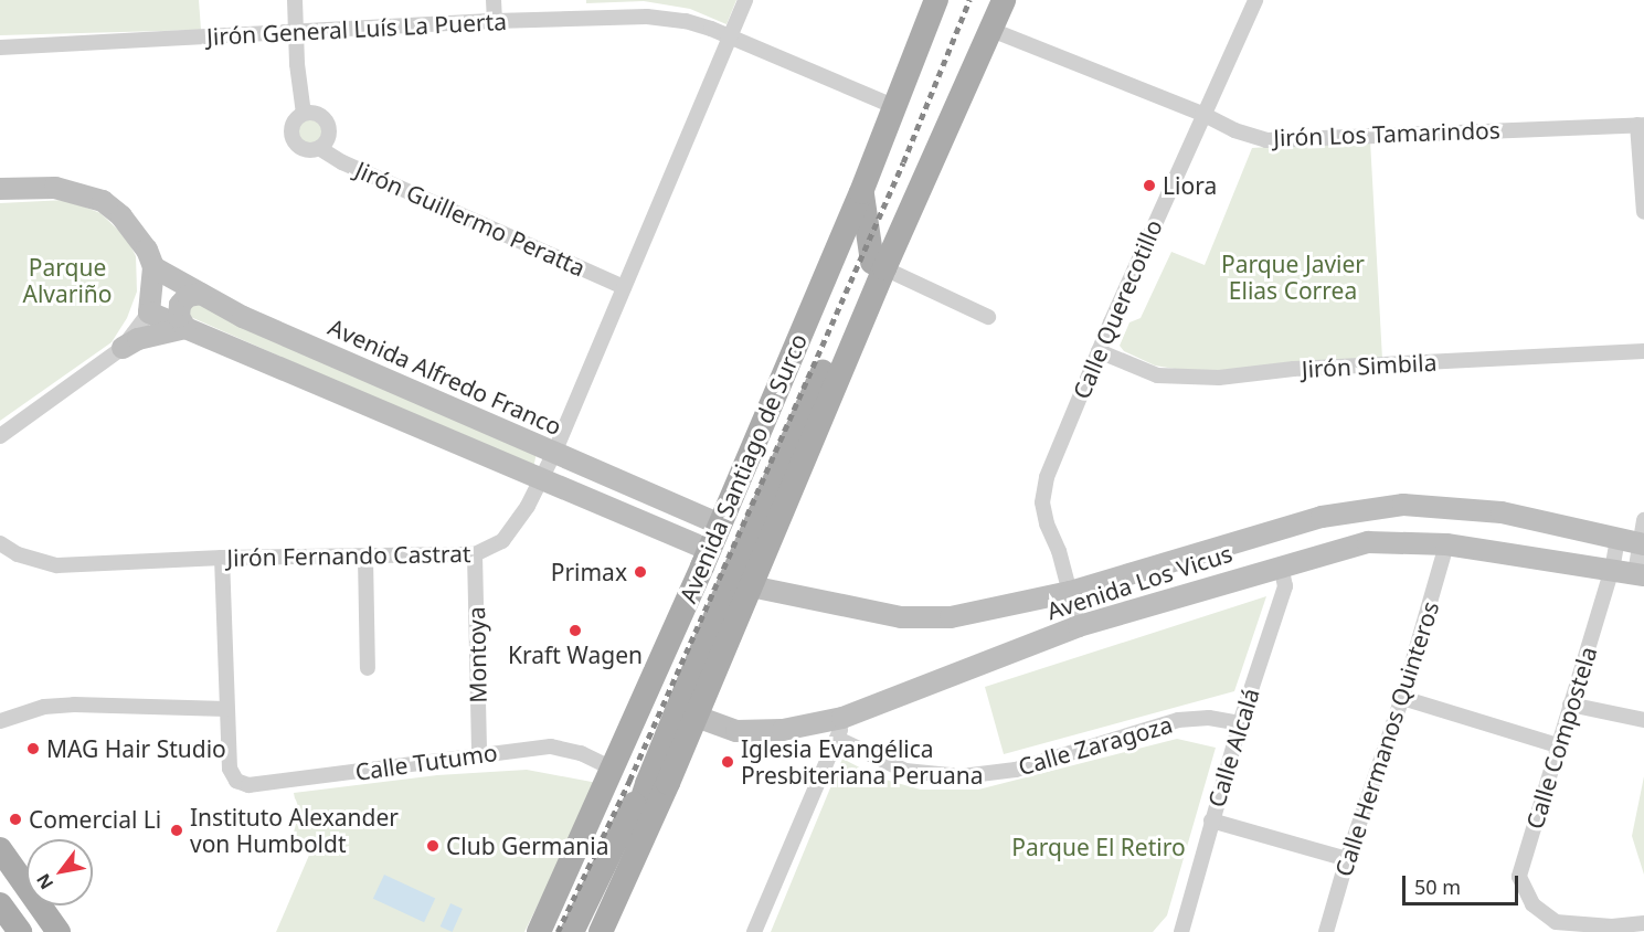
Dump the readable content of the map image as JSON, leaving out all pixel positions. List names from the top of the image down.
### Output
{
  "streets": {
    "main road": ["Avenida Santiago de Surco"],
    "street": [
      "Jirón General Luís La Puerta",
      "Jirón Los Tamarindos",
      "Jirón Guillermo Peratta",
      "Calle Querecotillo",
      "Jirón Simbila",
      "Avenida Alfredo Franco",
      "Jirón Fernando Castrat",
      "Avenida Los Vicus",
      "Montoya",
      "Calle Compostela",
      "Calle Hermanos Quinteros",
      "Calle Zaragoza",
      "Calle Alcalá",
      "Calle Tutumo"
    ]
  },
  "crossings": [
    ["Jirón General Luís La Puerta", "Avenida Santiago de Surco"],
    ["Jirón General Luís La Puerta", "Jirón Fernando Castrat"],
    ["Jirón Los Tamarindos", "Calle Querecotillo"],
    ["Jirón Los Tamarindos", "Avenida Santiago de Surco"],
    ["Jirón Guillermo Peratta", "Jirón Fernando Castrat"],
    ["Calle Querecotillo", "Jirón Simbila"],
    ["Calle Querecotillo", "Avenida Los Vicus"],
    ["Avenida Alfredo Franco", "Avenida Santiago de Surco"],
    ["Avenida Alfredo Franco", "Jirón Fernando Castrat"],
    ["Avenida Santiago de Surco", "Avenida Los Vicus"],
    ["Avenida Santiago de Surco", "Calle Tutumo"],
    ["Jirón Fernando Castrat", "Montoya"],
    ["Avenida Los Vicus", "Calle Compostela"],
    ["Avenida Los Vicus", "Calle Hermanos Quinteros"],
    ["Avenida Los Vicus", "Calle Zaragoza"],
    ["Avenida Los Vicus", "Calle Alcalá"],
    ["Montoya", "Calle Tutumo"],
    ["Calle Zaragoza", "Calle Alcalá"]
  ],
  "parks": ["Parque Javier Elias Correa", "Parque Alvariño", "Parque El Retiro"],
  "places": [
    "Liora",
    "Primax",
    "Kraft Wagen",
    "MAG Hair Studio",
    "Iglesia Evangélica Presbiteriana Peruana",
    "Comercial Li",
    "Instituto Alexander von Humboldt",
    "Club Germania"
  ],
  "scale_bar": "50 m",
  "north": "bottom left"
}
